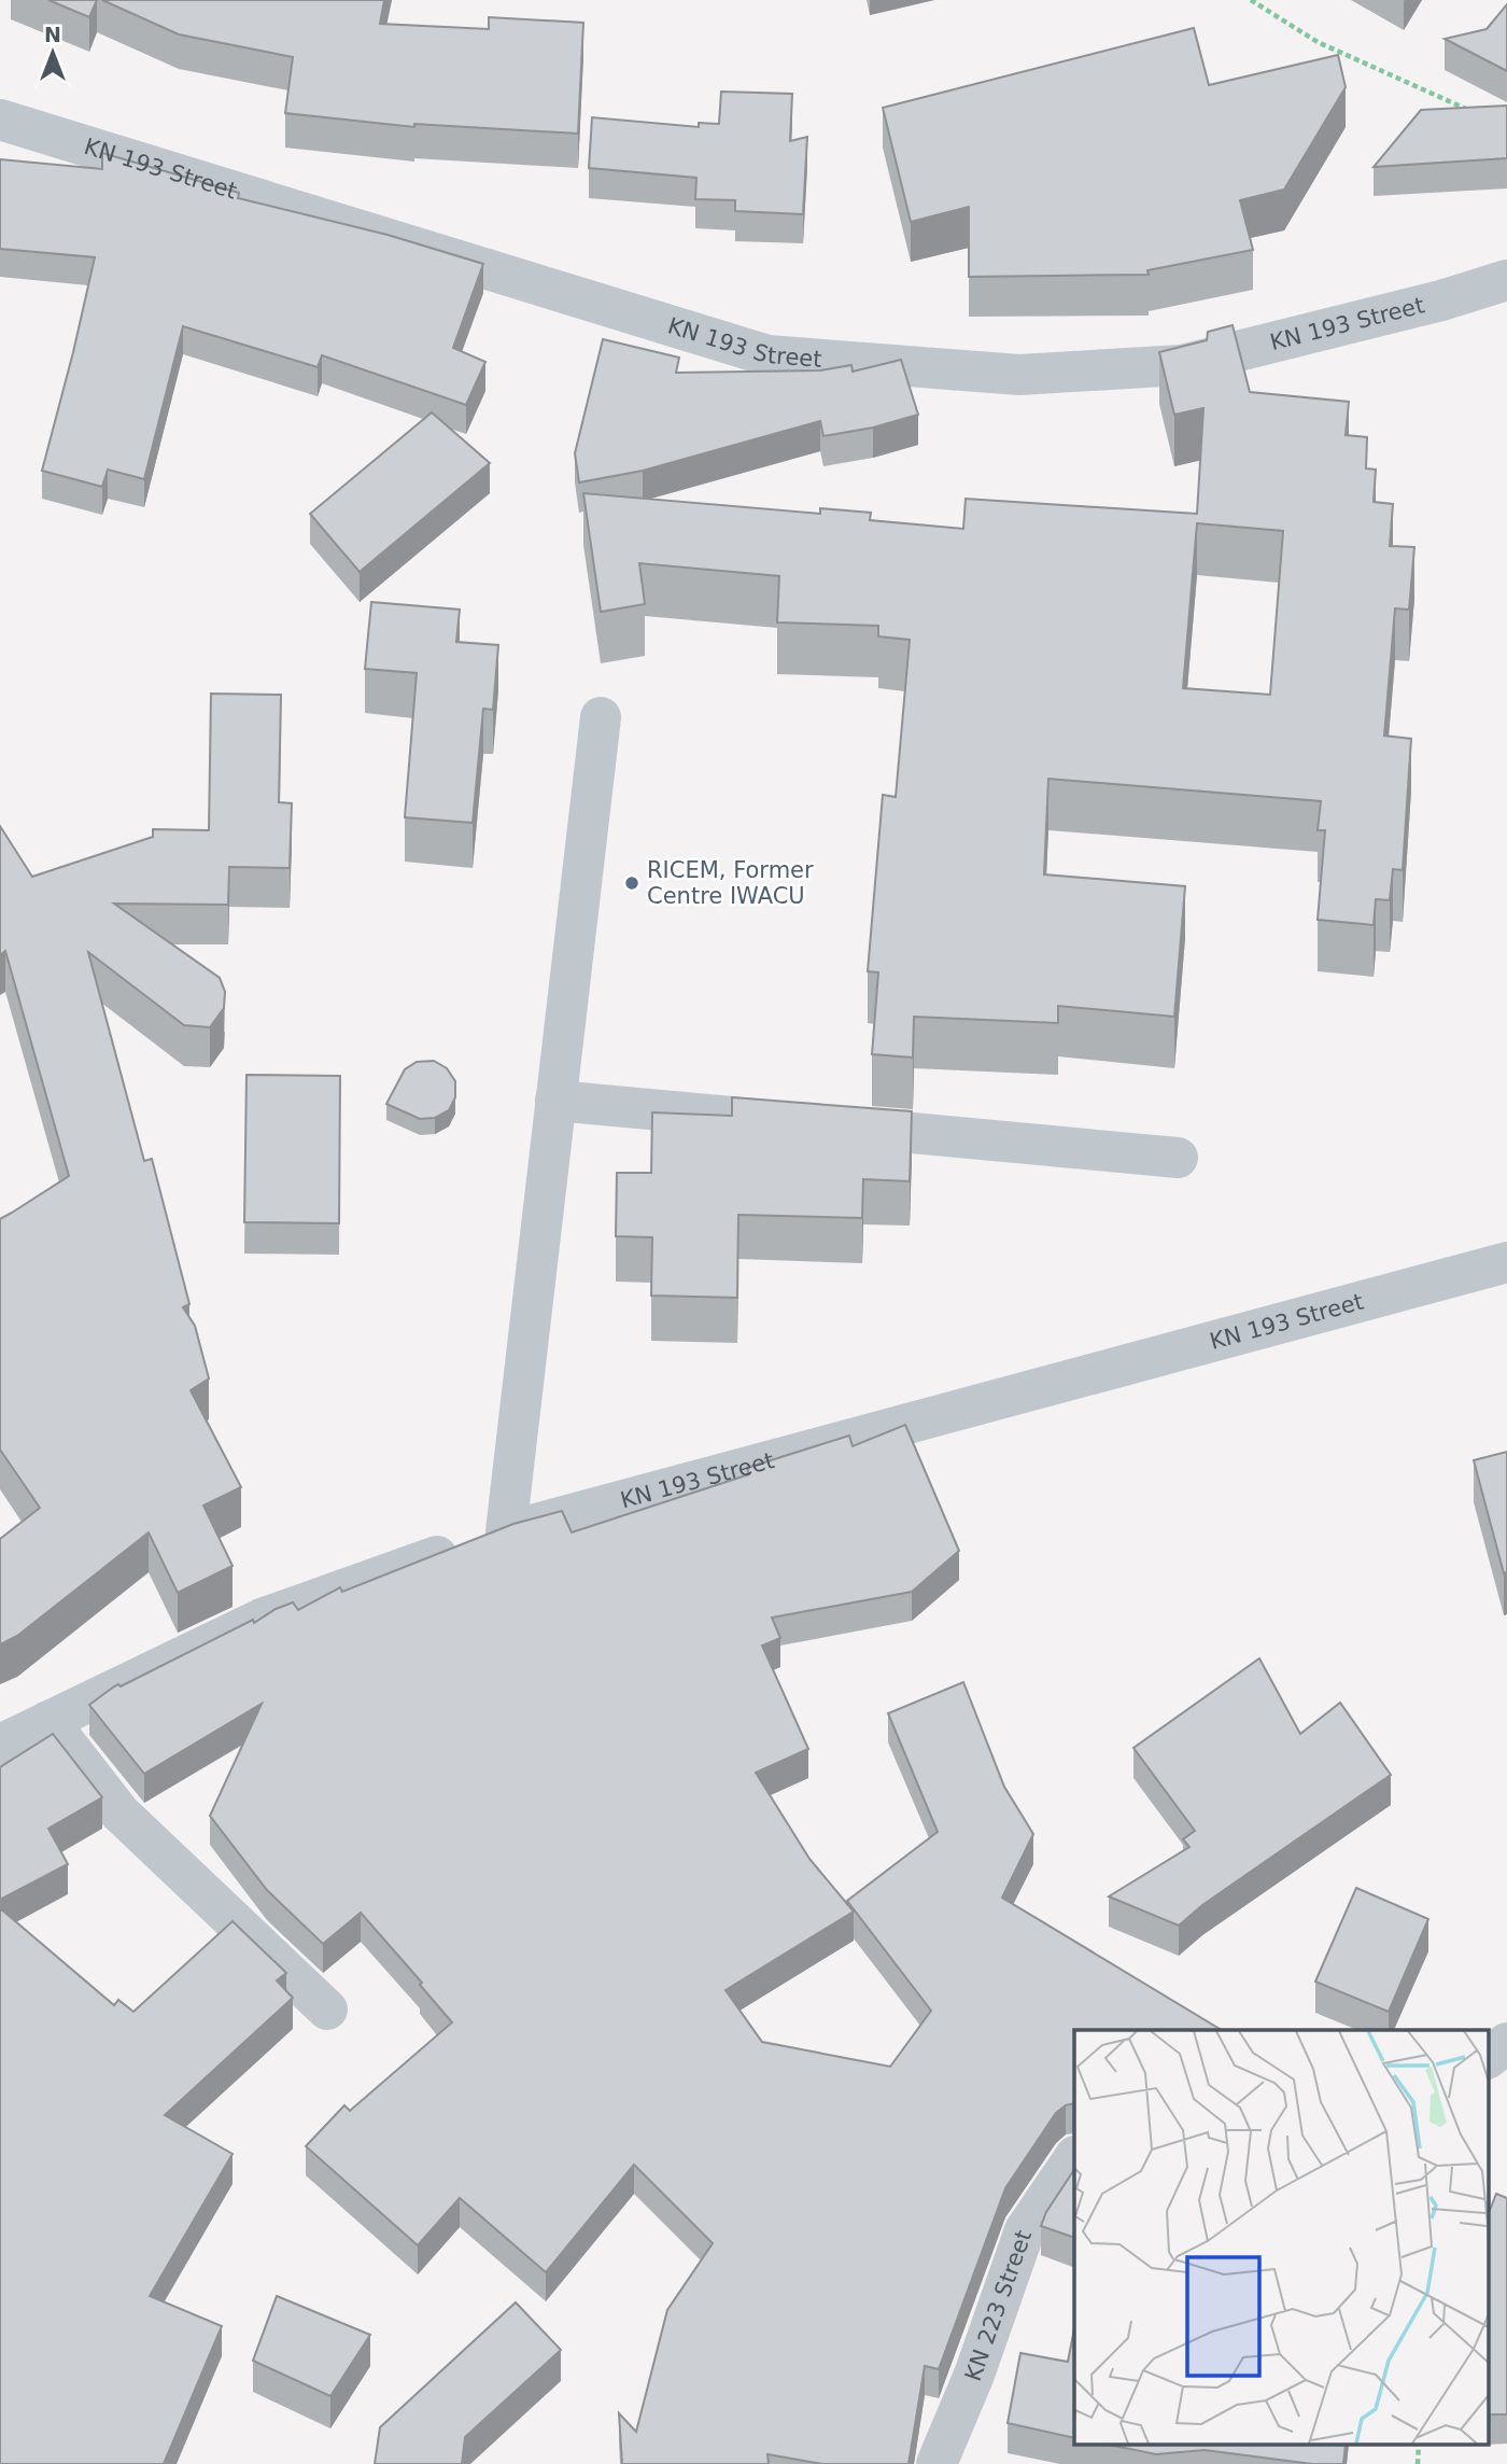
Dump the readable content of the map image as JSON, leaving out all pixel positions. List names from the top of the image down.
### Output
{
  "streets": {
    "street": ["KN 193 Street", "KN 223 Street"]
  },
  "places": ["RICEM, Former Centre IWACU"],
  "north": "top"
}
